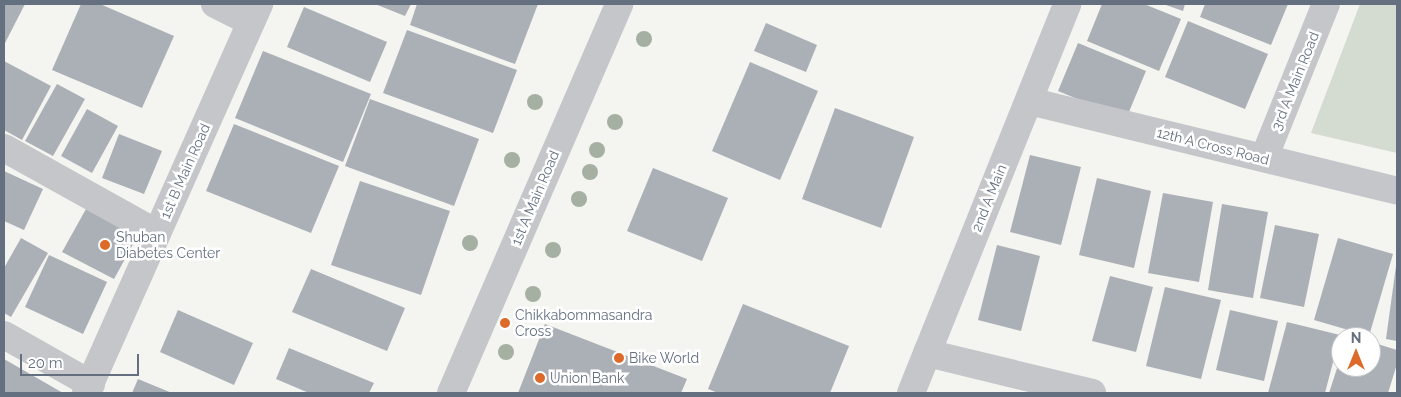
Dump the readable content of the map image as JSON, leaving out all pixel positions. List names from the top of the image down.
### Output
{
  "streets": {
    "street": [
      "3rd A Main Road",
      "12th A Cross Road",
      "1st B Main Road",
      "1st A Main Road",
      "2nd A Main"
    ]
  },
  "crossings": [
    ["3rd A Main Road", "12th A Cross Road"],
    ["12th A Cross Road", "2nd A Main"]
  ],
  "places": [
    "Shuban Diabetes Center",
    "Chikkabommasandra Cross",
    "Bike World",
    "Union Bank"
  ],
  "scale_bar": "20 m",
  "north": "top"
}
